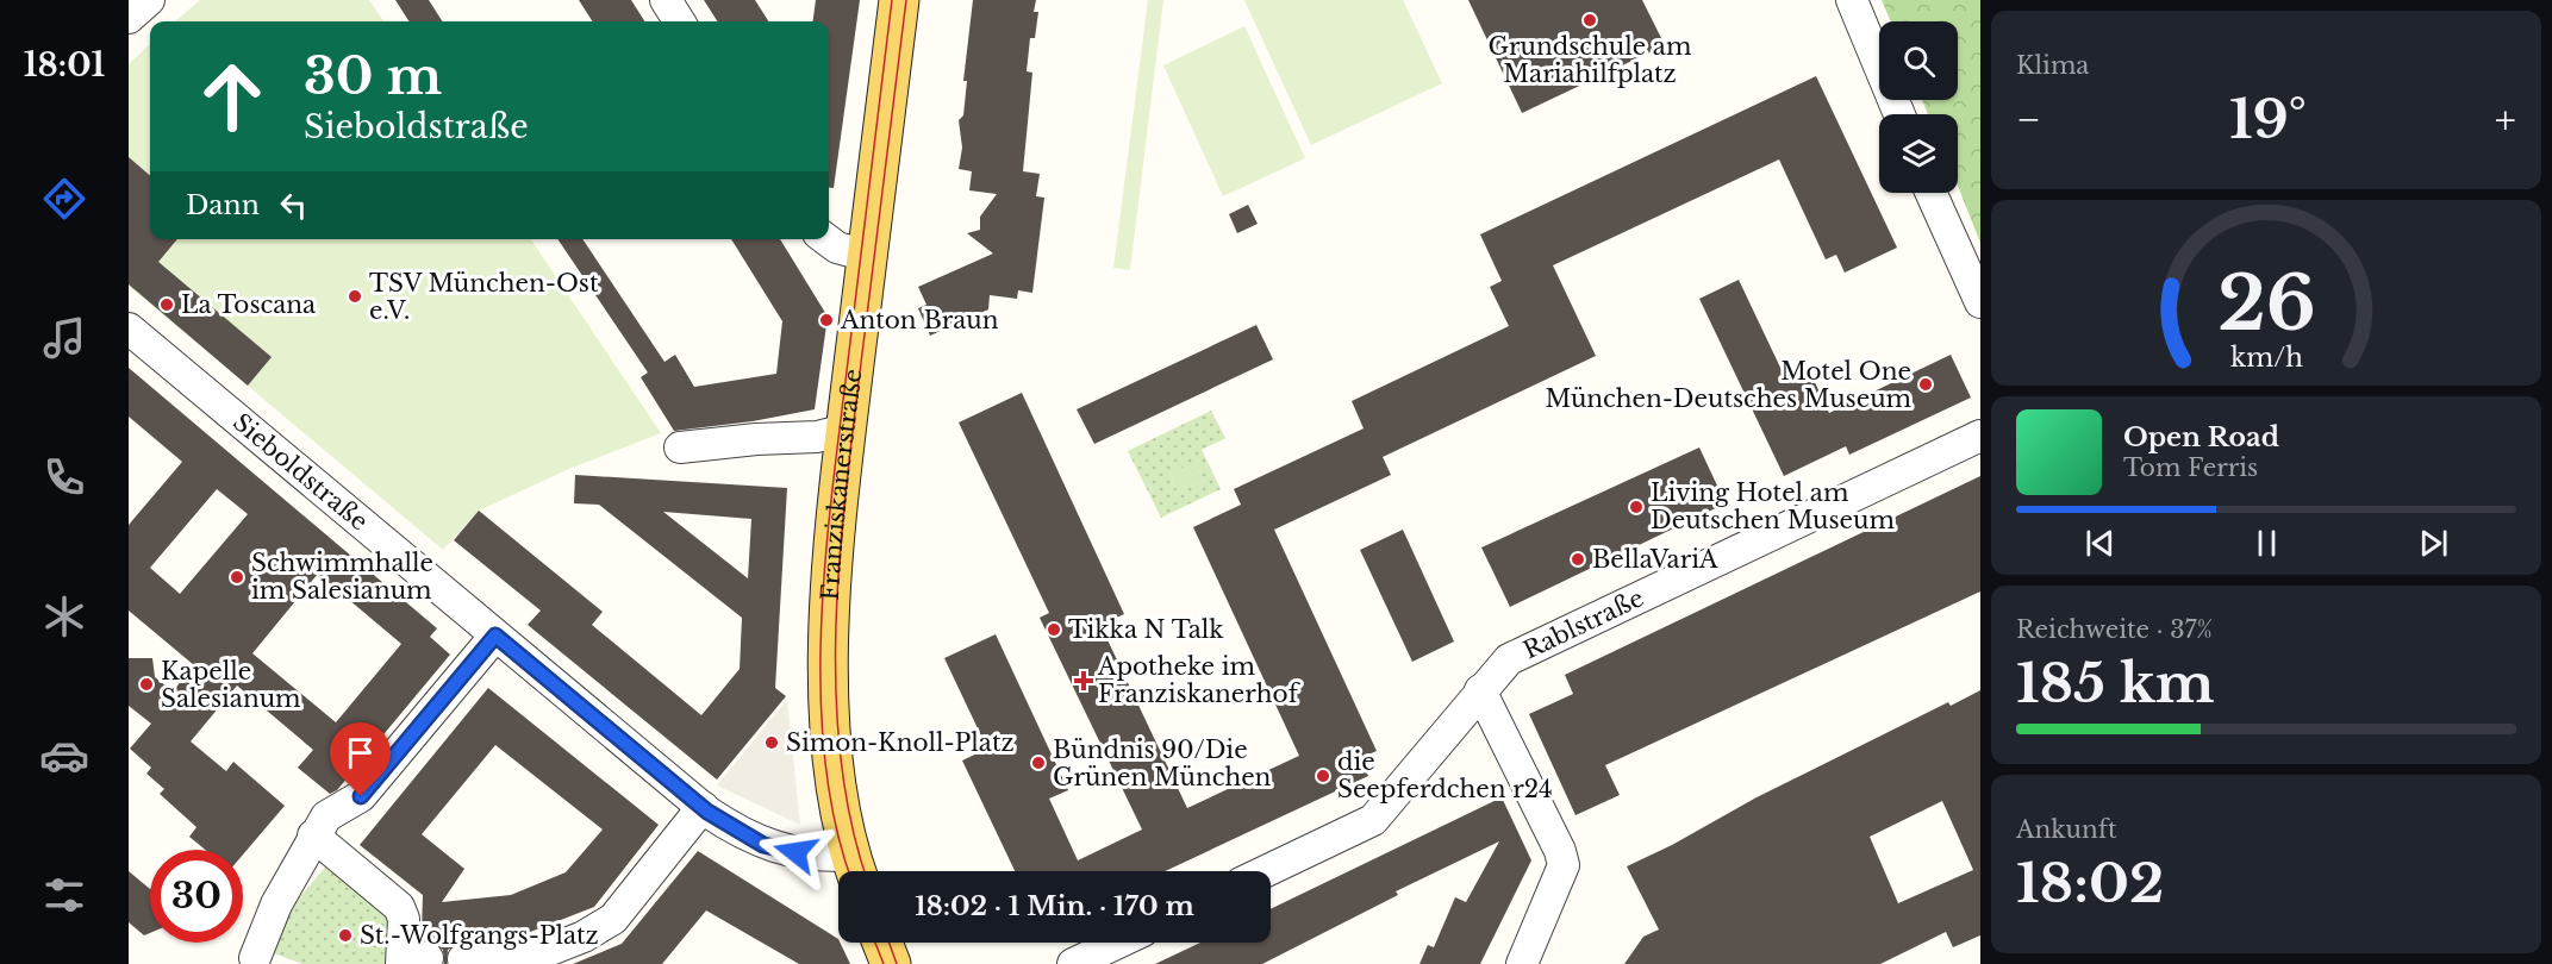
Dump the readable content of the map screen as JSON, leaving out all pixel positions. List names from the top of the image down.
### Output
{
  "streets": {
    "main road": ["Franziskanerstraße"],
    "street": ["Sieboldstraße", "Rablstraße"]
  },
  "places": {
    "other": [
      "Grundschule am Mariahilfplatz",
      "TSV München-Ost e.V.",
      "La Toscana",
      "Anton Braun",
      "Motel One München-Deutsches Museum",
      "Living Hotel am Deutschen Museum",
      "BellaVariA",
      "Schwimmhalle im Salesianum",
      "Tikka N Talk",
      "Kapelle Salesianum",
      "Simon-Knoll-Platz",
      "Bündnis 90/Die Grünen München",
      "die Seepferdchen r24",
      "St.-Wolfgangs-Platz"
    ],
    "health": ["Apotheke im Franziskanerhof"]
  },
  "page": {
    "tabs": "18:01",
    "tile": [
      "Klima",
      ["Reichweite · 37%", "185 km"],
      ["Ankunft", "18:02"]
    ],
    "turn": ["30 m", "Sieboldstraße"],
    "heat": ["−", "19°", "+"],
    "then": "Dann",
    "song": ["Open Road", "Tom Ferris"],
    "limit": "30",
    "trip": "18:02 · 1 Min. · 170 m",
    "gauge": ["26", "km/h"]
  }
}
